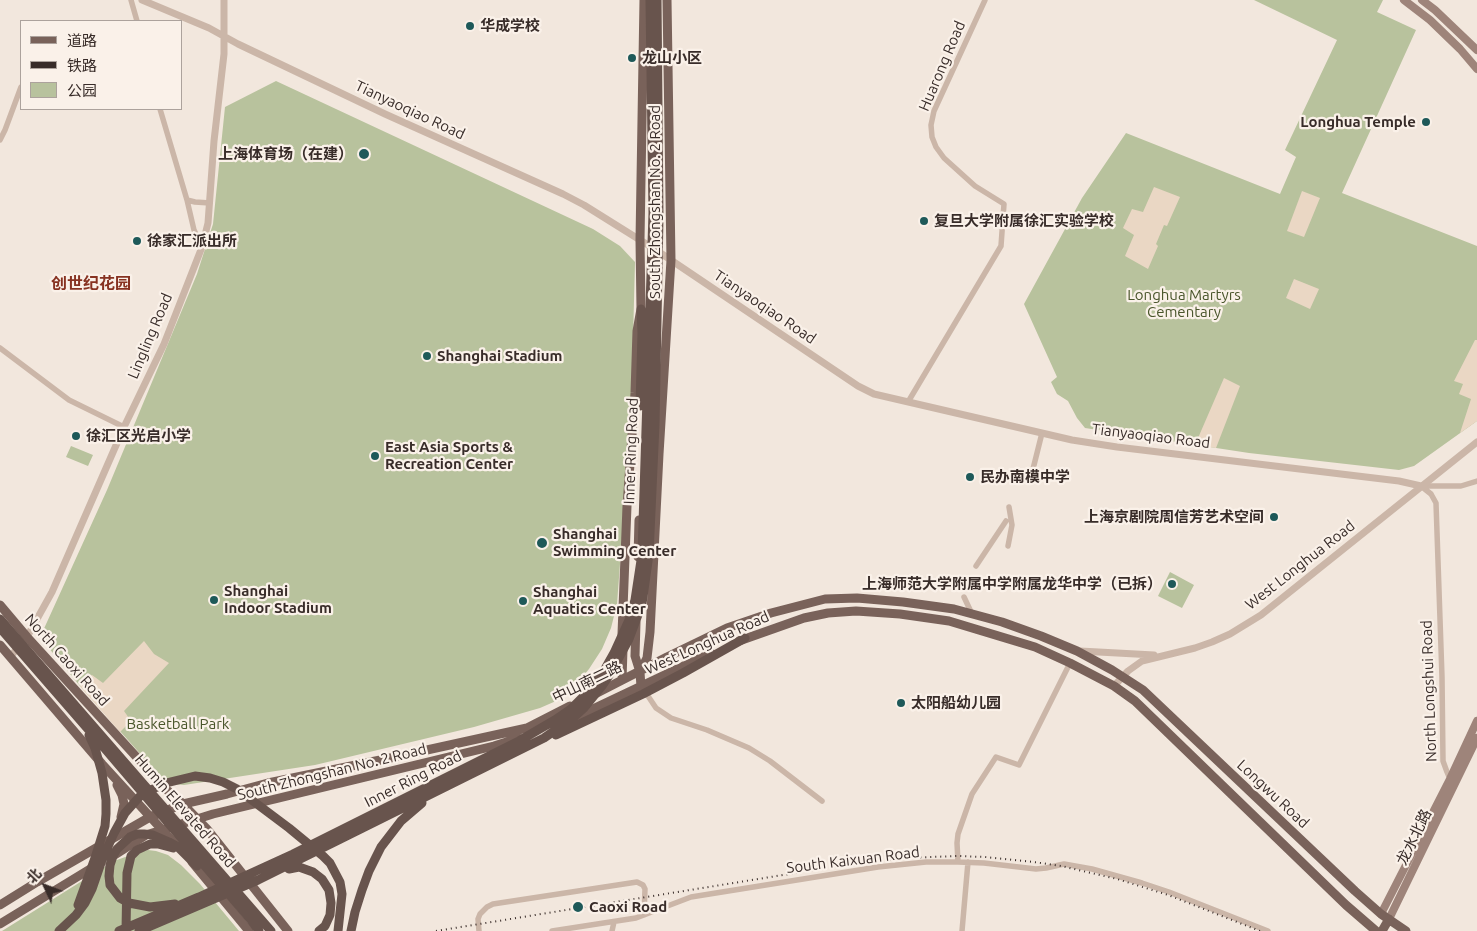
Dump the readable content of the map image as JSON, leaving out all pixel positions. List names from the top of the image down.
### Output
{
  "streets": {
    "highway": ["Inner Ring Road", "Humin Elevated Road"],
    "main road": [
      "South Zhongshan No. 2 Road",
      "West Longhua Road",
      "North Caoxi Road",
      "中山南二路",
      "North Longshui Road",
      "Longwu Road"
    ],
    "street": [
      "Huarong Road",
      "Tianyaoqiao Road",
      "Lingling Road",
      "South Kaixuan Road"
    ]
  },
  "crossings": [
    ["Huarong Road", "Tianyaoqiao Road"],
    ["Tianyaoqiao Road", "South Zhongshan No. 2 Road"],
    ["Tianyaoqiao Road", "Lingling Road"],
    ["Tianyaoqiao Road", "West Longhua Road"],
    ["Tianyaoqiao Road", "North Longshui Road"],
    ["South Zhongshan No. 2 Road", "West Longhua Road"],
    ["South Zhongshan No. 2 Road", "North Caoxi Road"],
    ["South Zhongshan No. 2 Road", "中山南二路"],
    ["Lingling Road", "North Caoxi Road"],
    ["West Longhua Road", "中山南二路"],
    ["West Longhua Road", "North Longshui Road"],
    ["West Longhua Road", "Longwu Road"],
    ["North Longshui Road", "Longwu Road"]
  ],
  "districts": ["创世纪花园"],
  "parks": ["Longhua Martyrs Cementary", "Basketball Park"],
  "places": [
    "华成学校",
    "龙山小区",
    "Longhua Temple",
    "上海体育场（在建）",
    "复旦大学附属徐汇实验学校",
    "徐家汇派出所",
    "Shanghai Stadium",
    "徐汇区光启小学",
    "East Asia Sports & Recreation Center",
    "民办南模中学",
    "上海京剧院周信芳艺术空间",
    "Shanghai Swimming Center",
    "上海师范大学附属中学附属龙华中学（已拆）",
    "Shanghai Indoor Stadium",
    "Shanghai Aquatics Center",
    "太阳船幼儿园",
    "Caoxi Road"
  ],
  "legend": ["道路", "铁路", "公园"],
  "north": "top left"
}
